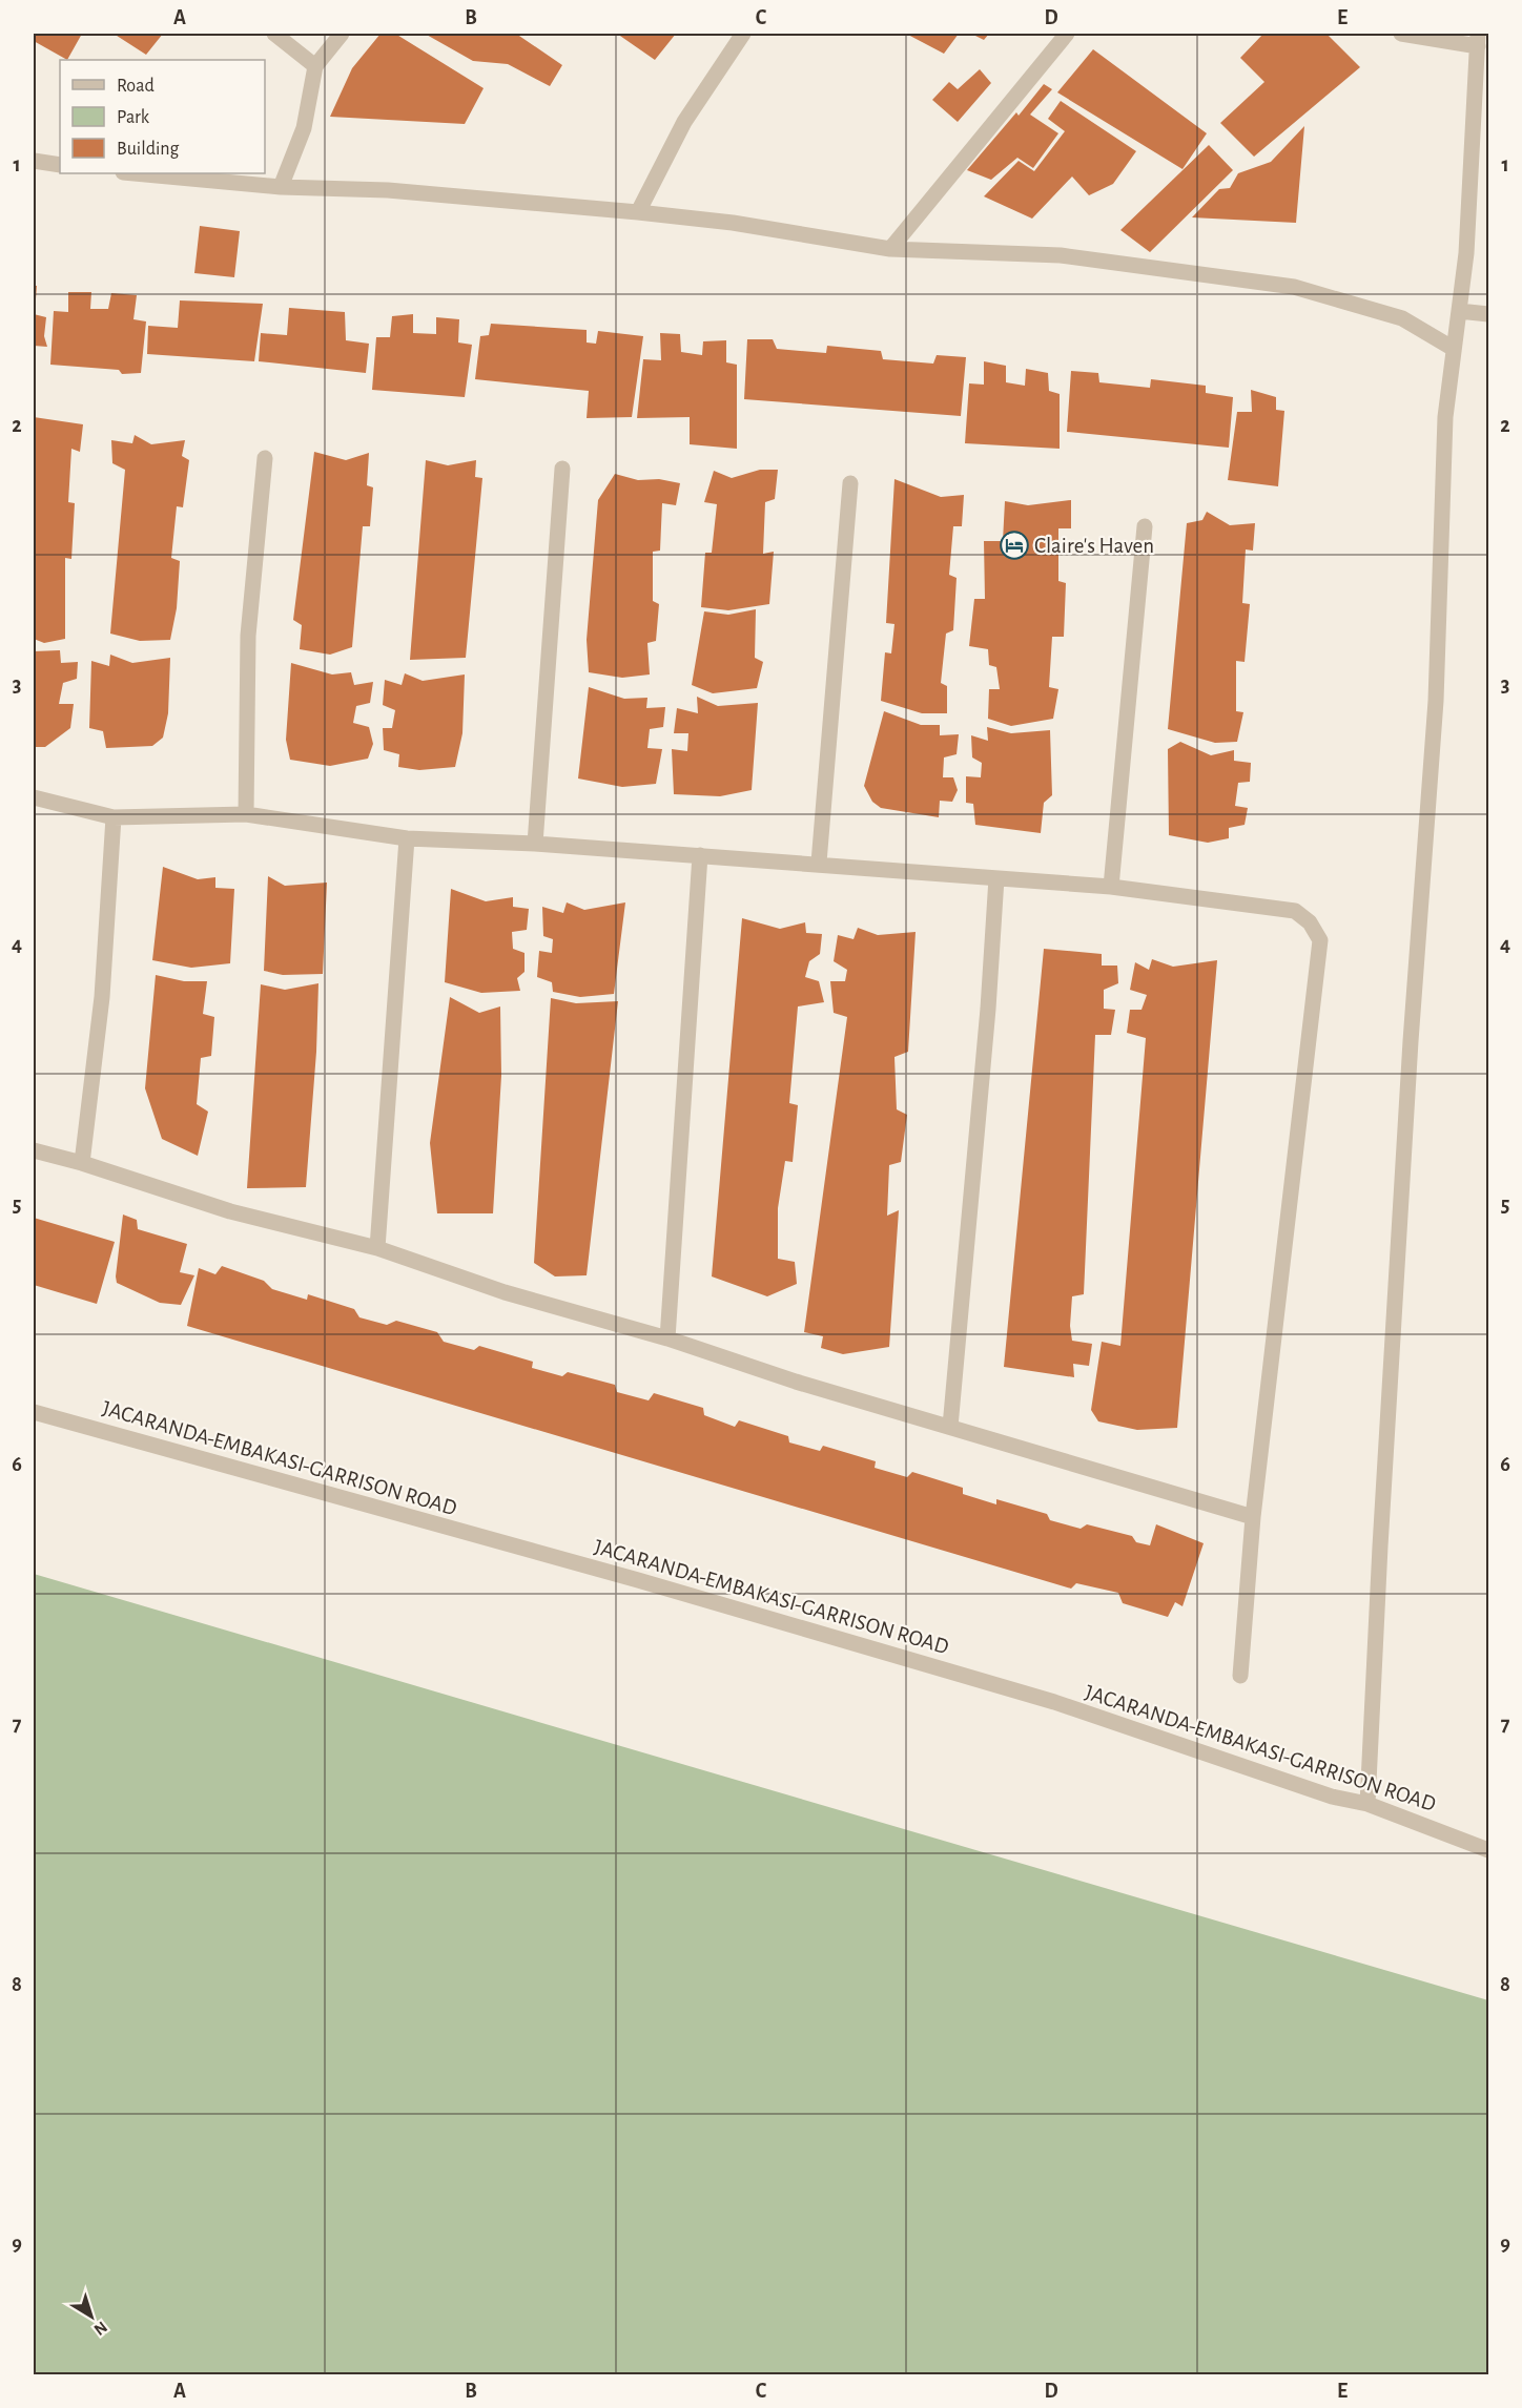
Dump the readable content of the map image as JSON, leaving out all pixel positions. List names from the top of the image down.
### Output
{
  "streets": {
    "street": ["JACARANDA-EMBAKASI-GARRISON ROAD"]
  },
  "places": {
    "hotel": ["Claire's Haven"]
  },
  "legend": ["Road", "Park", "Building"],
  "north": "bottom right",
  "grid": {
    "columns": [
      "A",
      "B",
      "C",
      "D",
      "E"
    ],
    "rows": [
      "1",
      "2",
      "3",
      "4",
      "5",
      "6",
      "7",
      "8",
      "9"
    ]
  }
}
